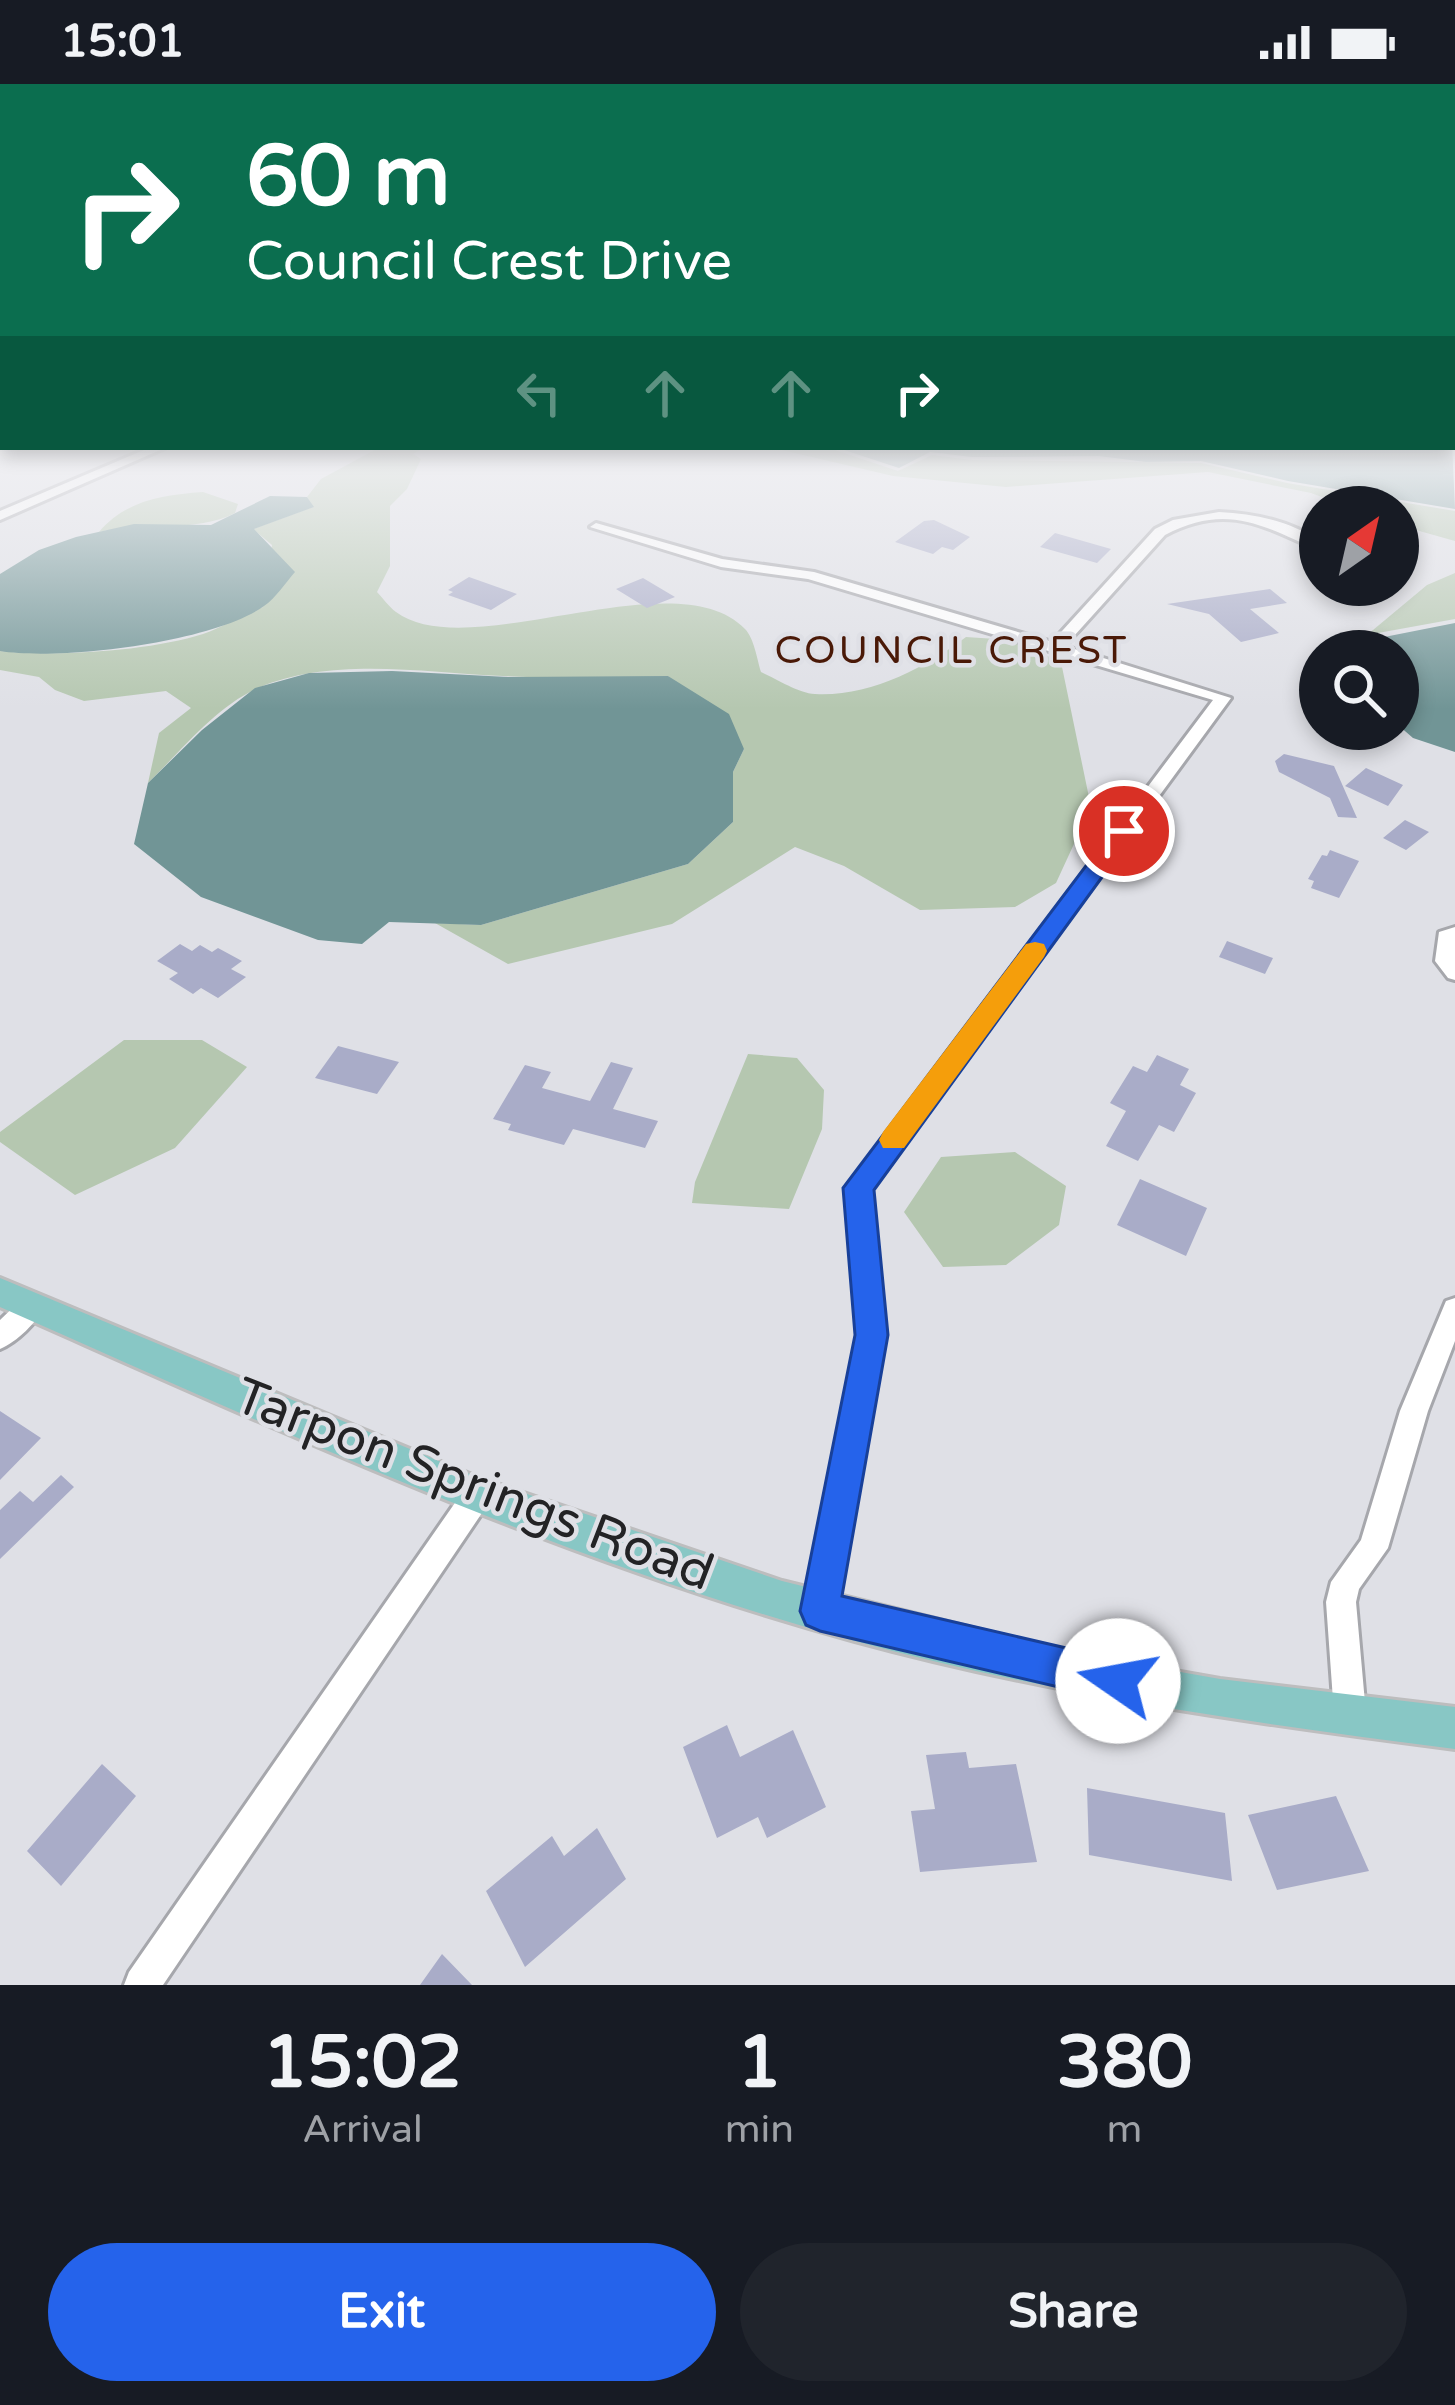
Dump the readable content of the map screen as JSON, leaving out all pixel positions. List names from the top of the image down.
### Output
{
  "streets": {
    "main road": ["Tarpon Springs Road"]
  },
  "districts": ["COUNCIL CREST"],
  "north": "top right",
  "page": {
    "status": "15:01",
    "turn": ["60 m", "Council Crest Drive"],
    "eta": [
      "15:02",
      "Arrival",
      "1",
      "min",
      "380",
      "m"
    ],
    "buttons": ["Exit", "Share"]
  }
}
